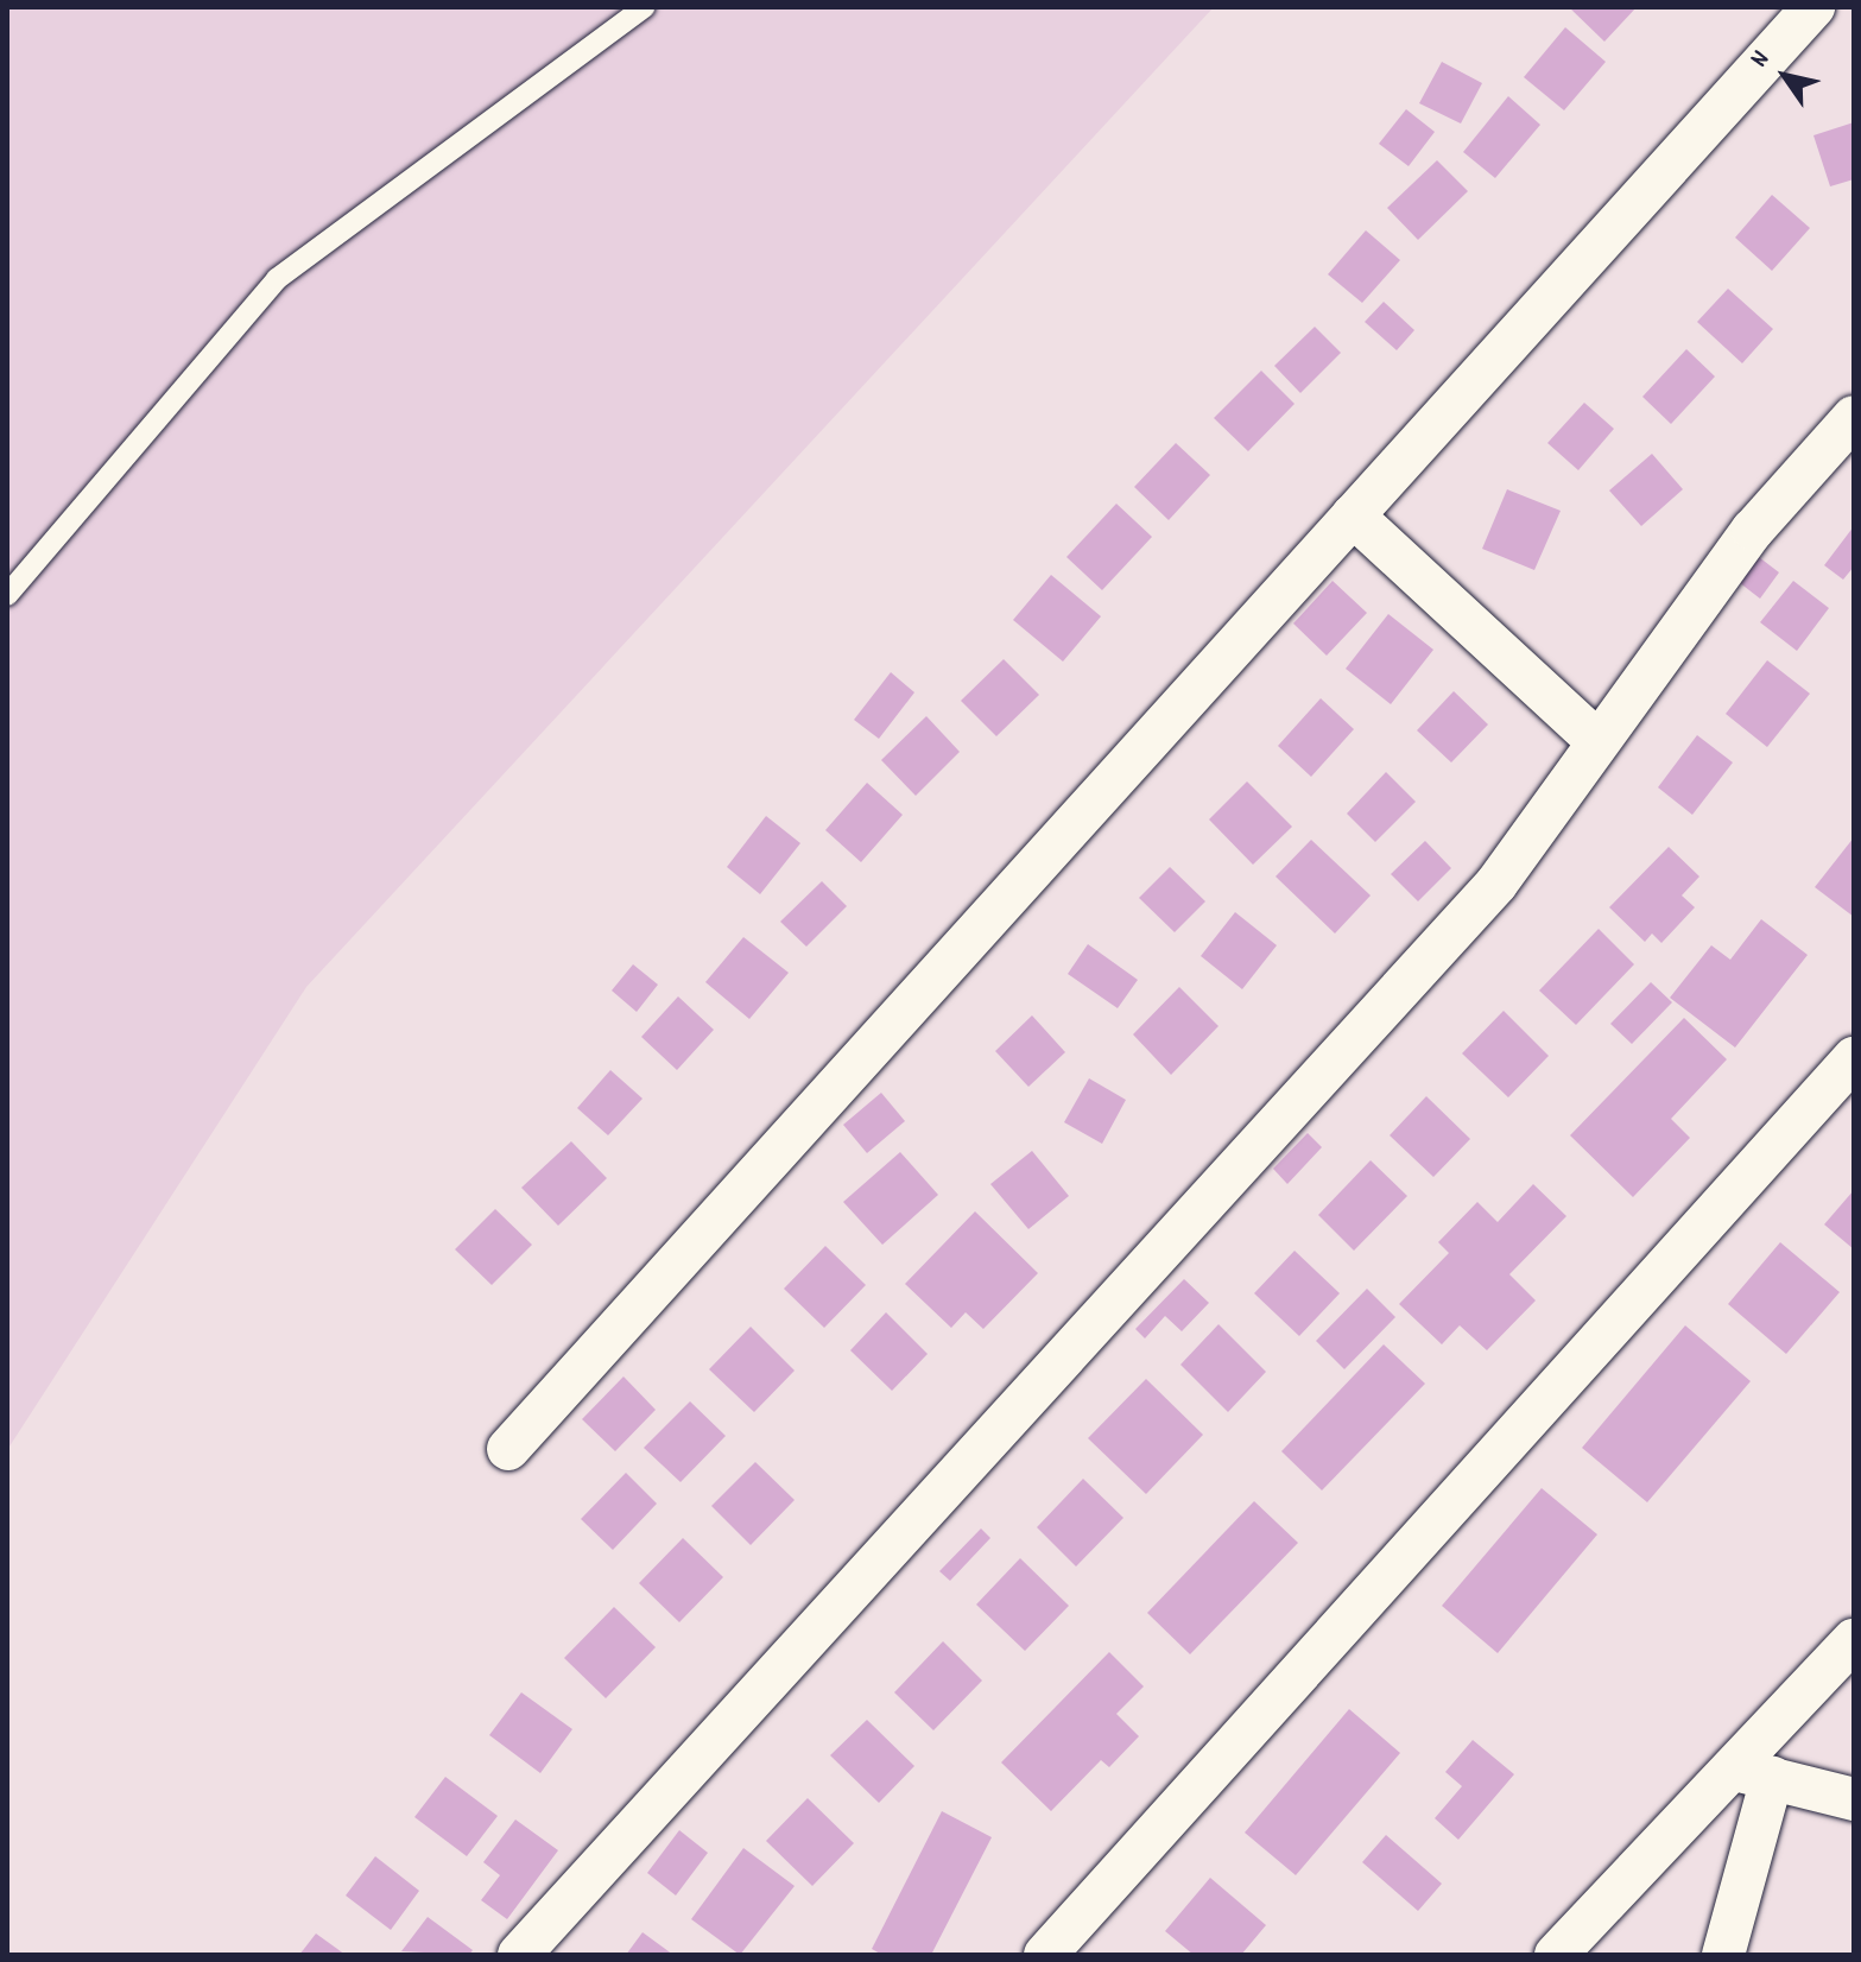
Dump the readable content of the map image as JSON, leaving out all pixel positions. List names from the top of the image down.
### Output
{
  "north": "top left"
}
